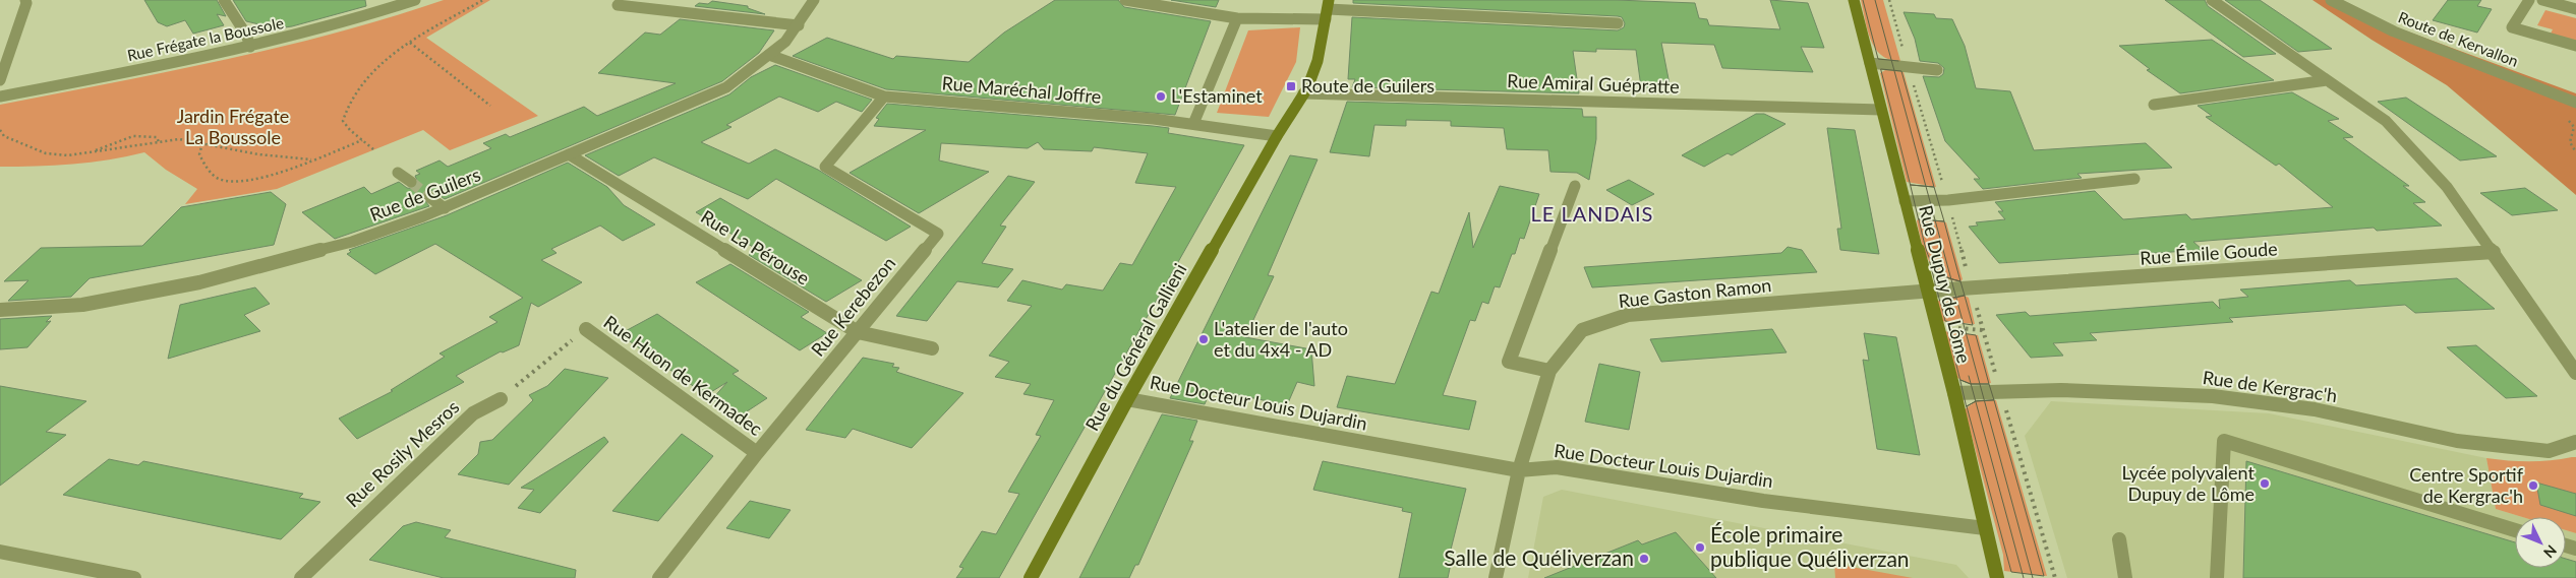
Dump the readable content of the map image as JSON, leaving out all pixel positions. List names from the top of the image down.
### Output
{
  "streets": {
    "main road": ["Rue Dupuy de Lôme", "Rue du Général Gallieni"],
    "street": [
      "Rue Frégate la Boussole",
      "Route de Kervallon",
      "Rue Amiral Guépratte",
      "Rue Maréchal Joffre",
      "Rue de Guilers",
      "Rue La Pérouse",
      "Rue Émile Goude",
      "Rue Gaston Ramon",
      "Rue Kerebezon",
      "Rue Huon de Kermadec",
      "Rue de Kergrac'h",
      "Rue Docteur Louis Dujardin",
      "Rue Rosily Mesros"
    ]
  },
  "crossings": [
    ["Rue Amiral Guépratte", "Rue Dupuy de Lôme"],
    ["Rue Amiral Guépratte", "Rue du Général Gallieni"],
    ["Rue Maréchal Joffre", "Rue de Guilers"],
    ["Rue Maréchal Joffre", "Rue Kerebezon"],
    ["Rue Maréchal Joffre", "Rue du Général Gallieni"],
    ["Rue de Guilers", "Rue La Pérouse"],
    ["Rue La Pérouse", "Rue Kerebezon"],
    ["Rue Émile Goude", "Rue Dupuy de Lôme"],
    ["Rue Émile Goude", "Rue Gaston Ramon"],
    ["Rue Dupuy de Lôme", "Rue Gaston Ramon"],
    ["Rue Dupuy de Lôme", "Rue de Kergrac'h"],
    ["Rue Dupuy de Lôme", "Rue Docteur Louis Dujardin"],
    ["Rue Gaston Ramon", "Rue Docteur Louis Dujardin"],
    ["Rue Kerebezon", "Rue Huon de Kermadec"],
    ["Rue du Général Gallieni", "Rue Docteur Louis Dujardin"]
  ],
  "districts": ["LE LANDAIS"],
  "parks": ["Jardin Frégate La Boussole"],
  "places": {
    "transit": ["Route de Guilers"],
    "other": [
      "L'Estaminet",
      "L'atelier de l'auto et du 4x4 - AD",
      "Lycée polyvalent Dupuy de Lôme",
      "Centre Sportif de Kergrac'h",
      "École primaire publique Quéliverzan",
      "Salle de Quéliverzan"
    ]
  },
  "north": "bottom right"
}
